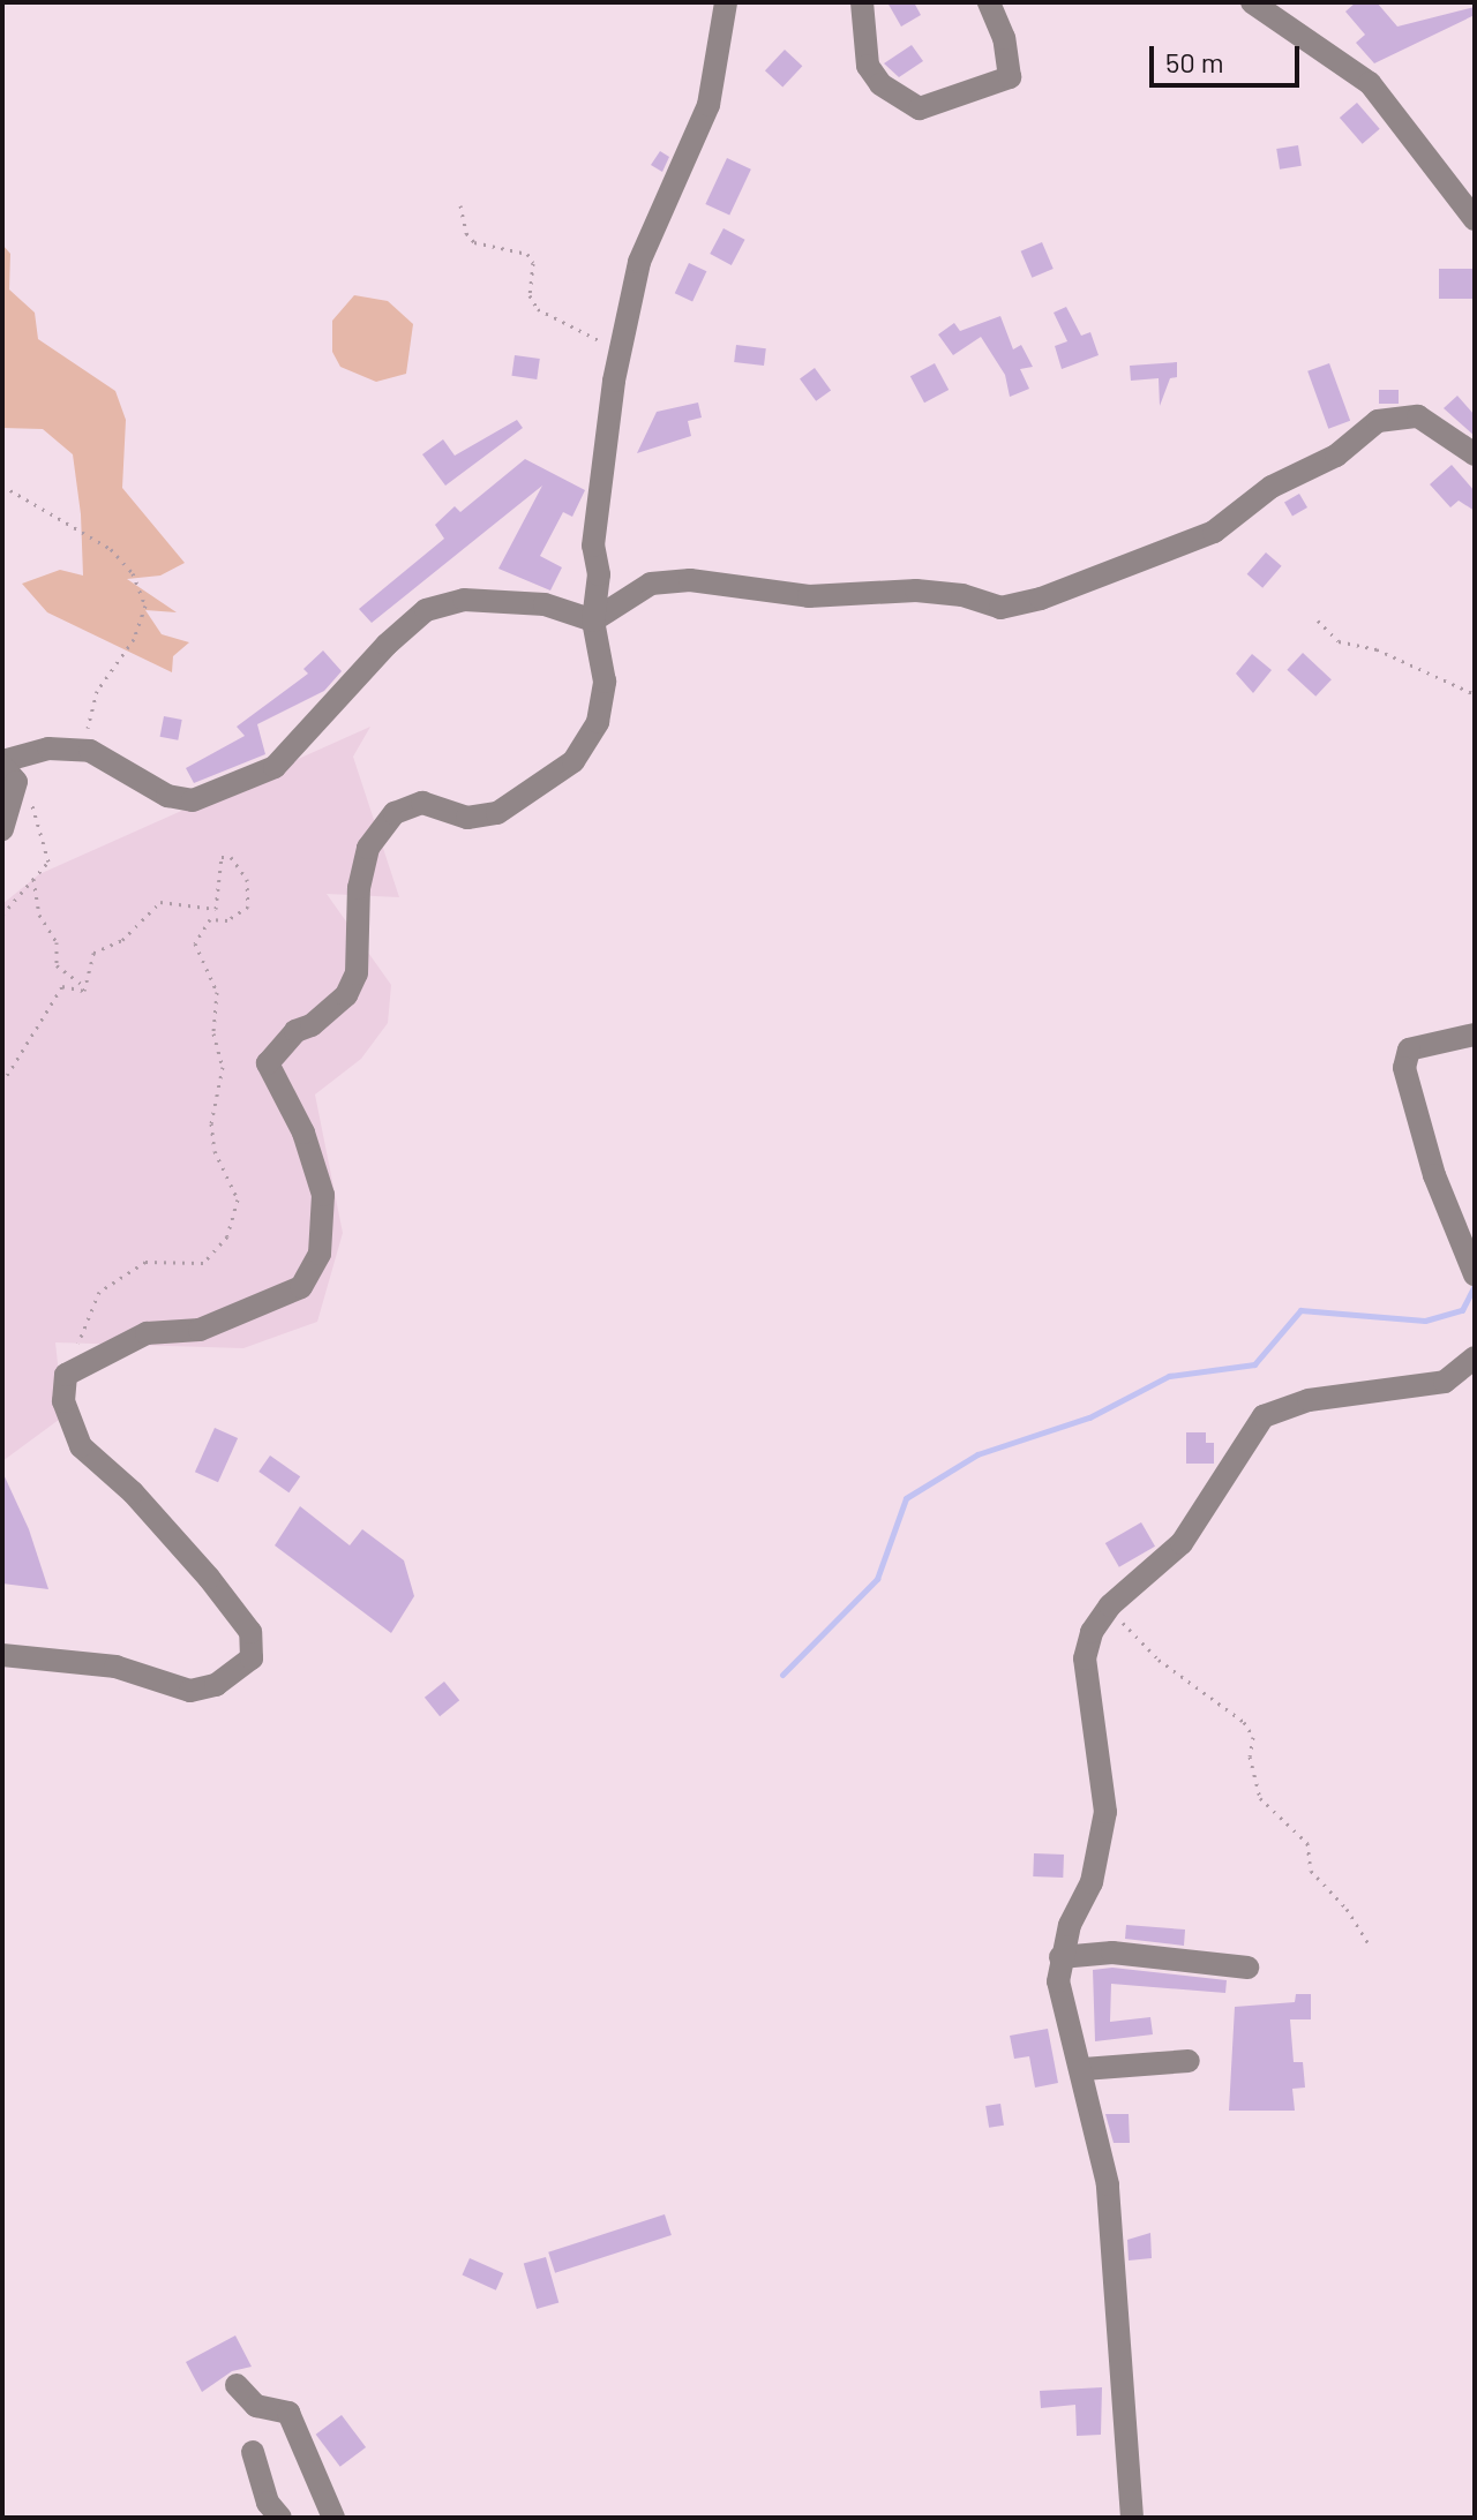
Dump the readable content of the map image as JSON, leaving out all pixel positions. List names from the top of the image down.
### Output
{
  "scale_bar": "50 m"
}
